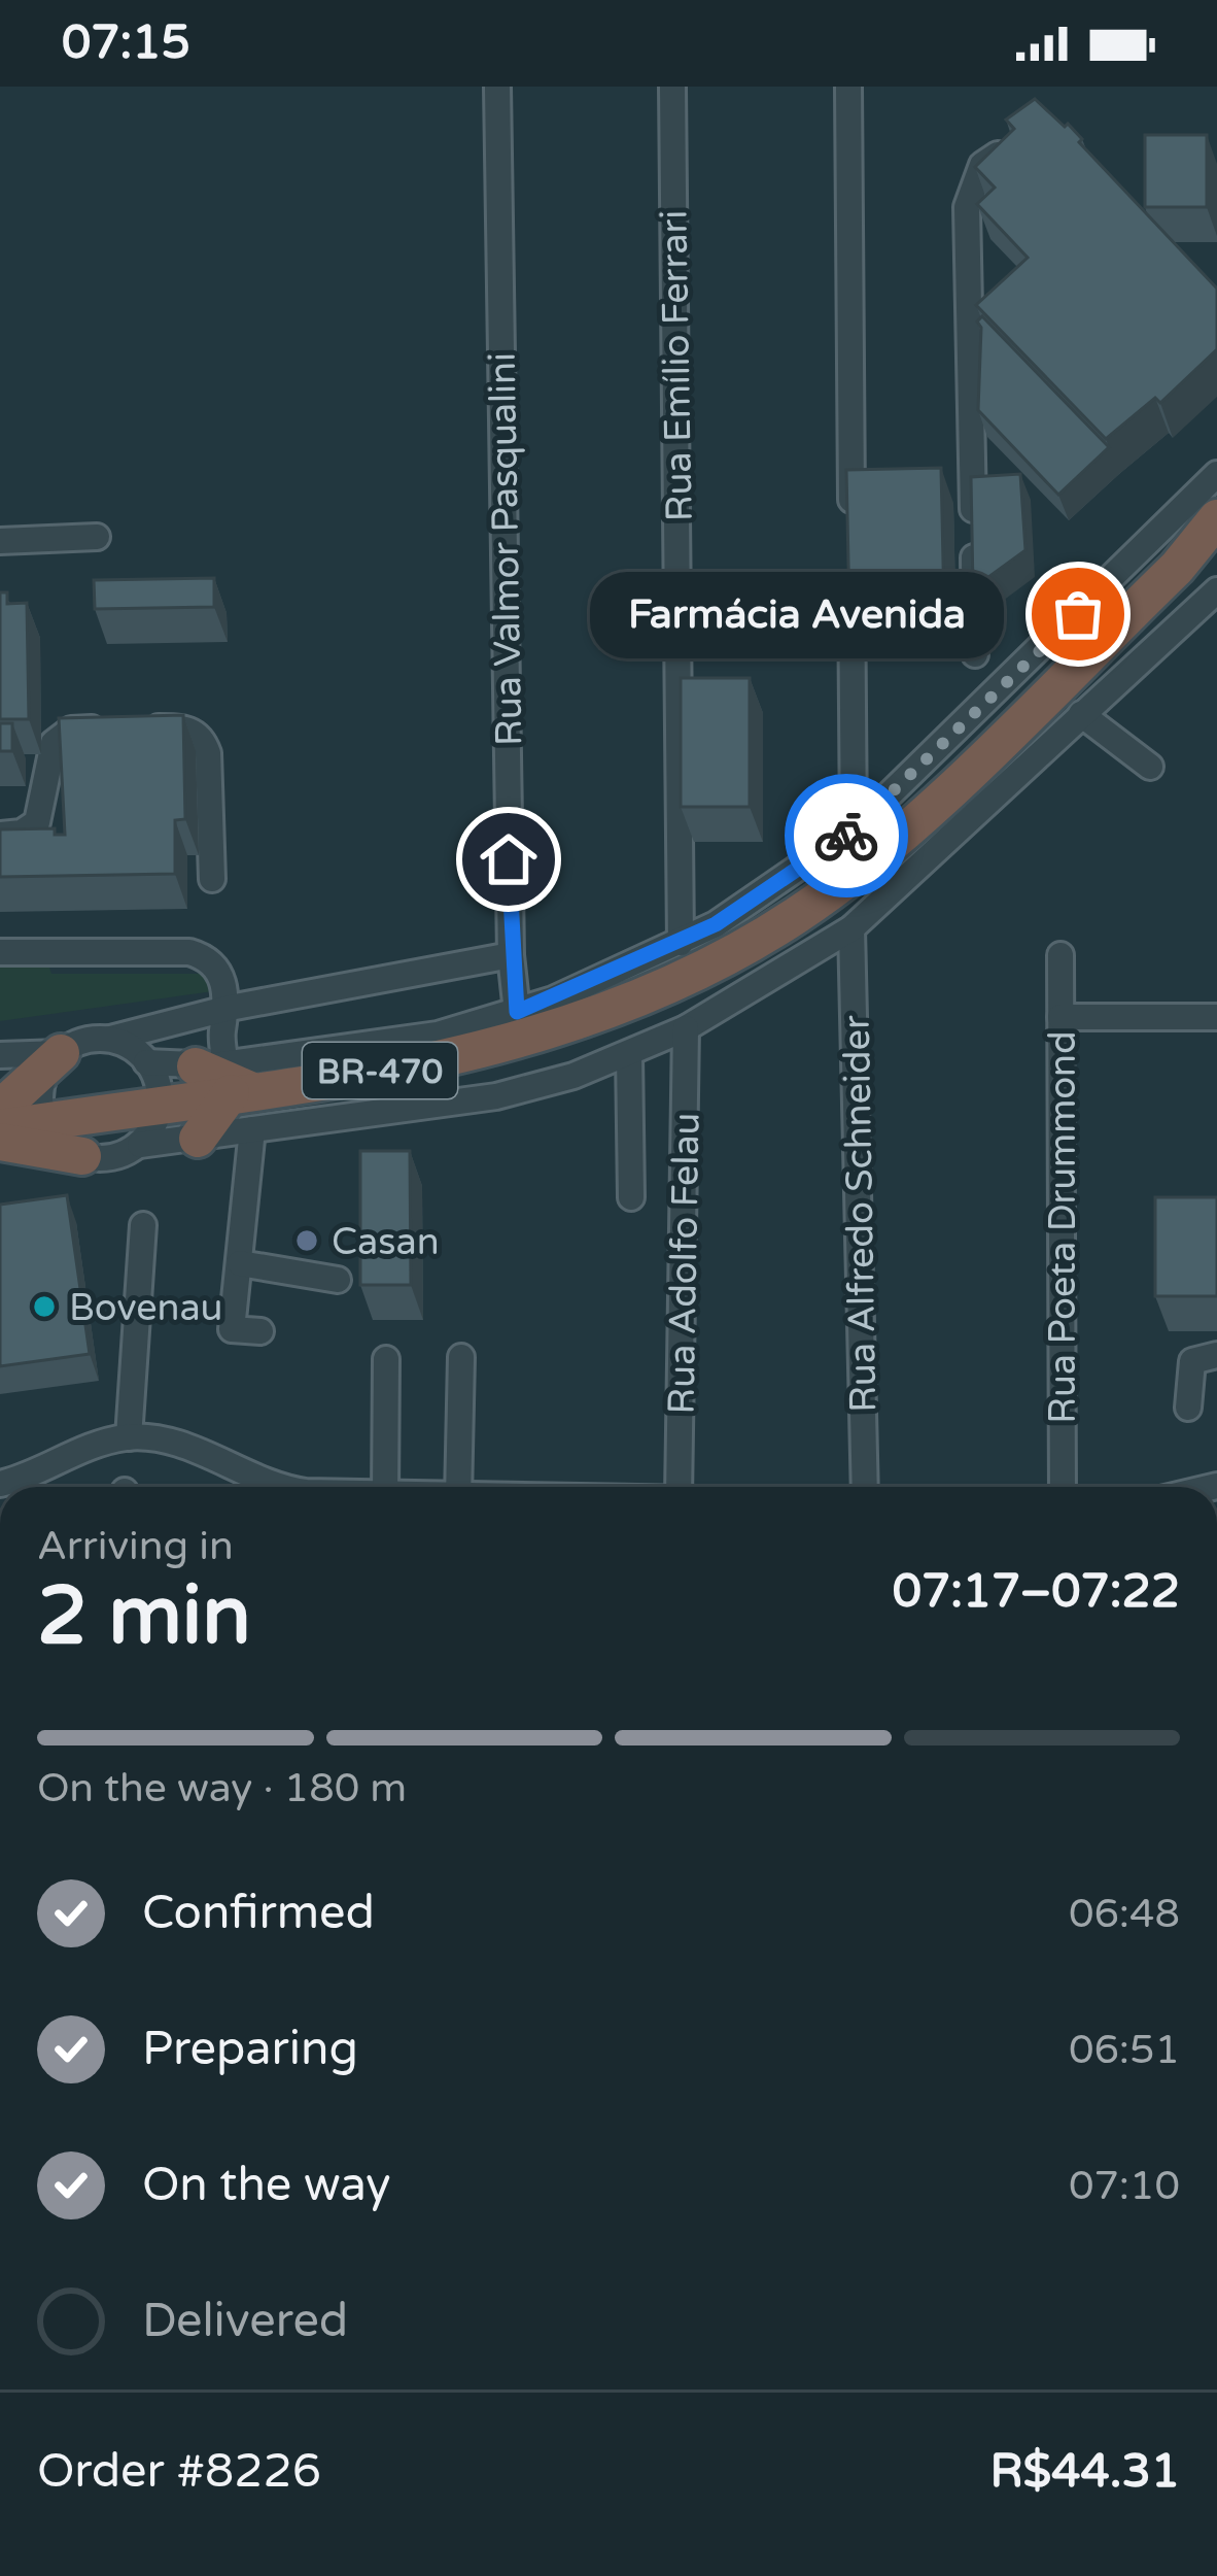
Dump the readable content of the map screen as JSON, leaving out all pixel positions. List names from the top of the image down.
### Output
{
  "streets": {
    "highway": ["BR-470"],
    "street": [
      "Rua Emílio Ferrari",
      "Rua Valmor Pasqualini",
      "Rua Alfredo Schneider",
      "Rua Poeta Drummond",
      "Rua Adolfo Felau"
    ]
  },
  "places": ["Farmácia Avenida", "Casan", "Bovenau"],
  "page": {
    "status": "07:15",
    "bubble": "Farmácia Avenida",
    "heading": ["2 min", "Arriving in", "07:17–07:22"],
    "panel": ["Order #8226", "R$44.31"],
    "bar": "On the way · 180 m",
    "list": [
      ["Confirmed", "06:48"],
      ["Preparing", "06:51"],
      ["On the way", "07:10"],
      "Delivered"
    ]
  }
}
